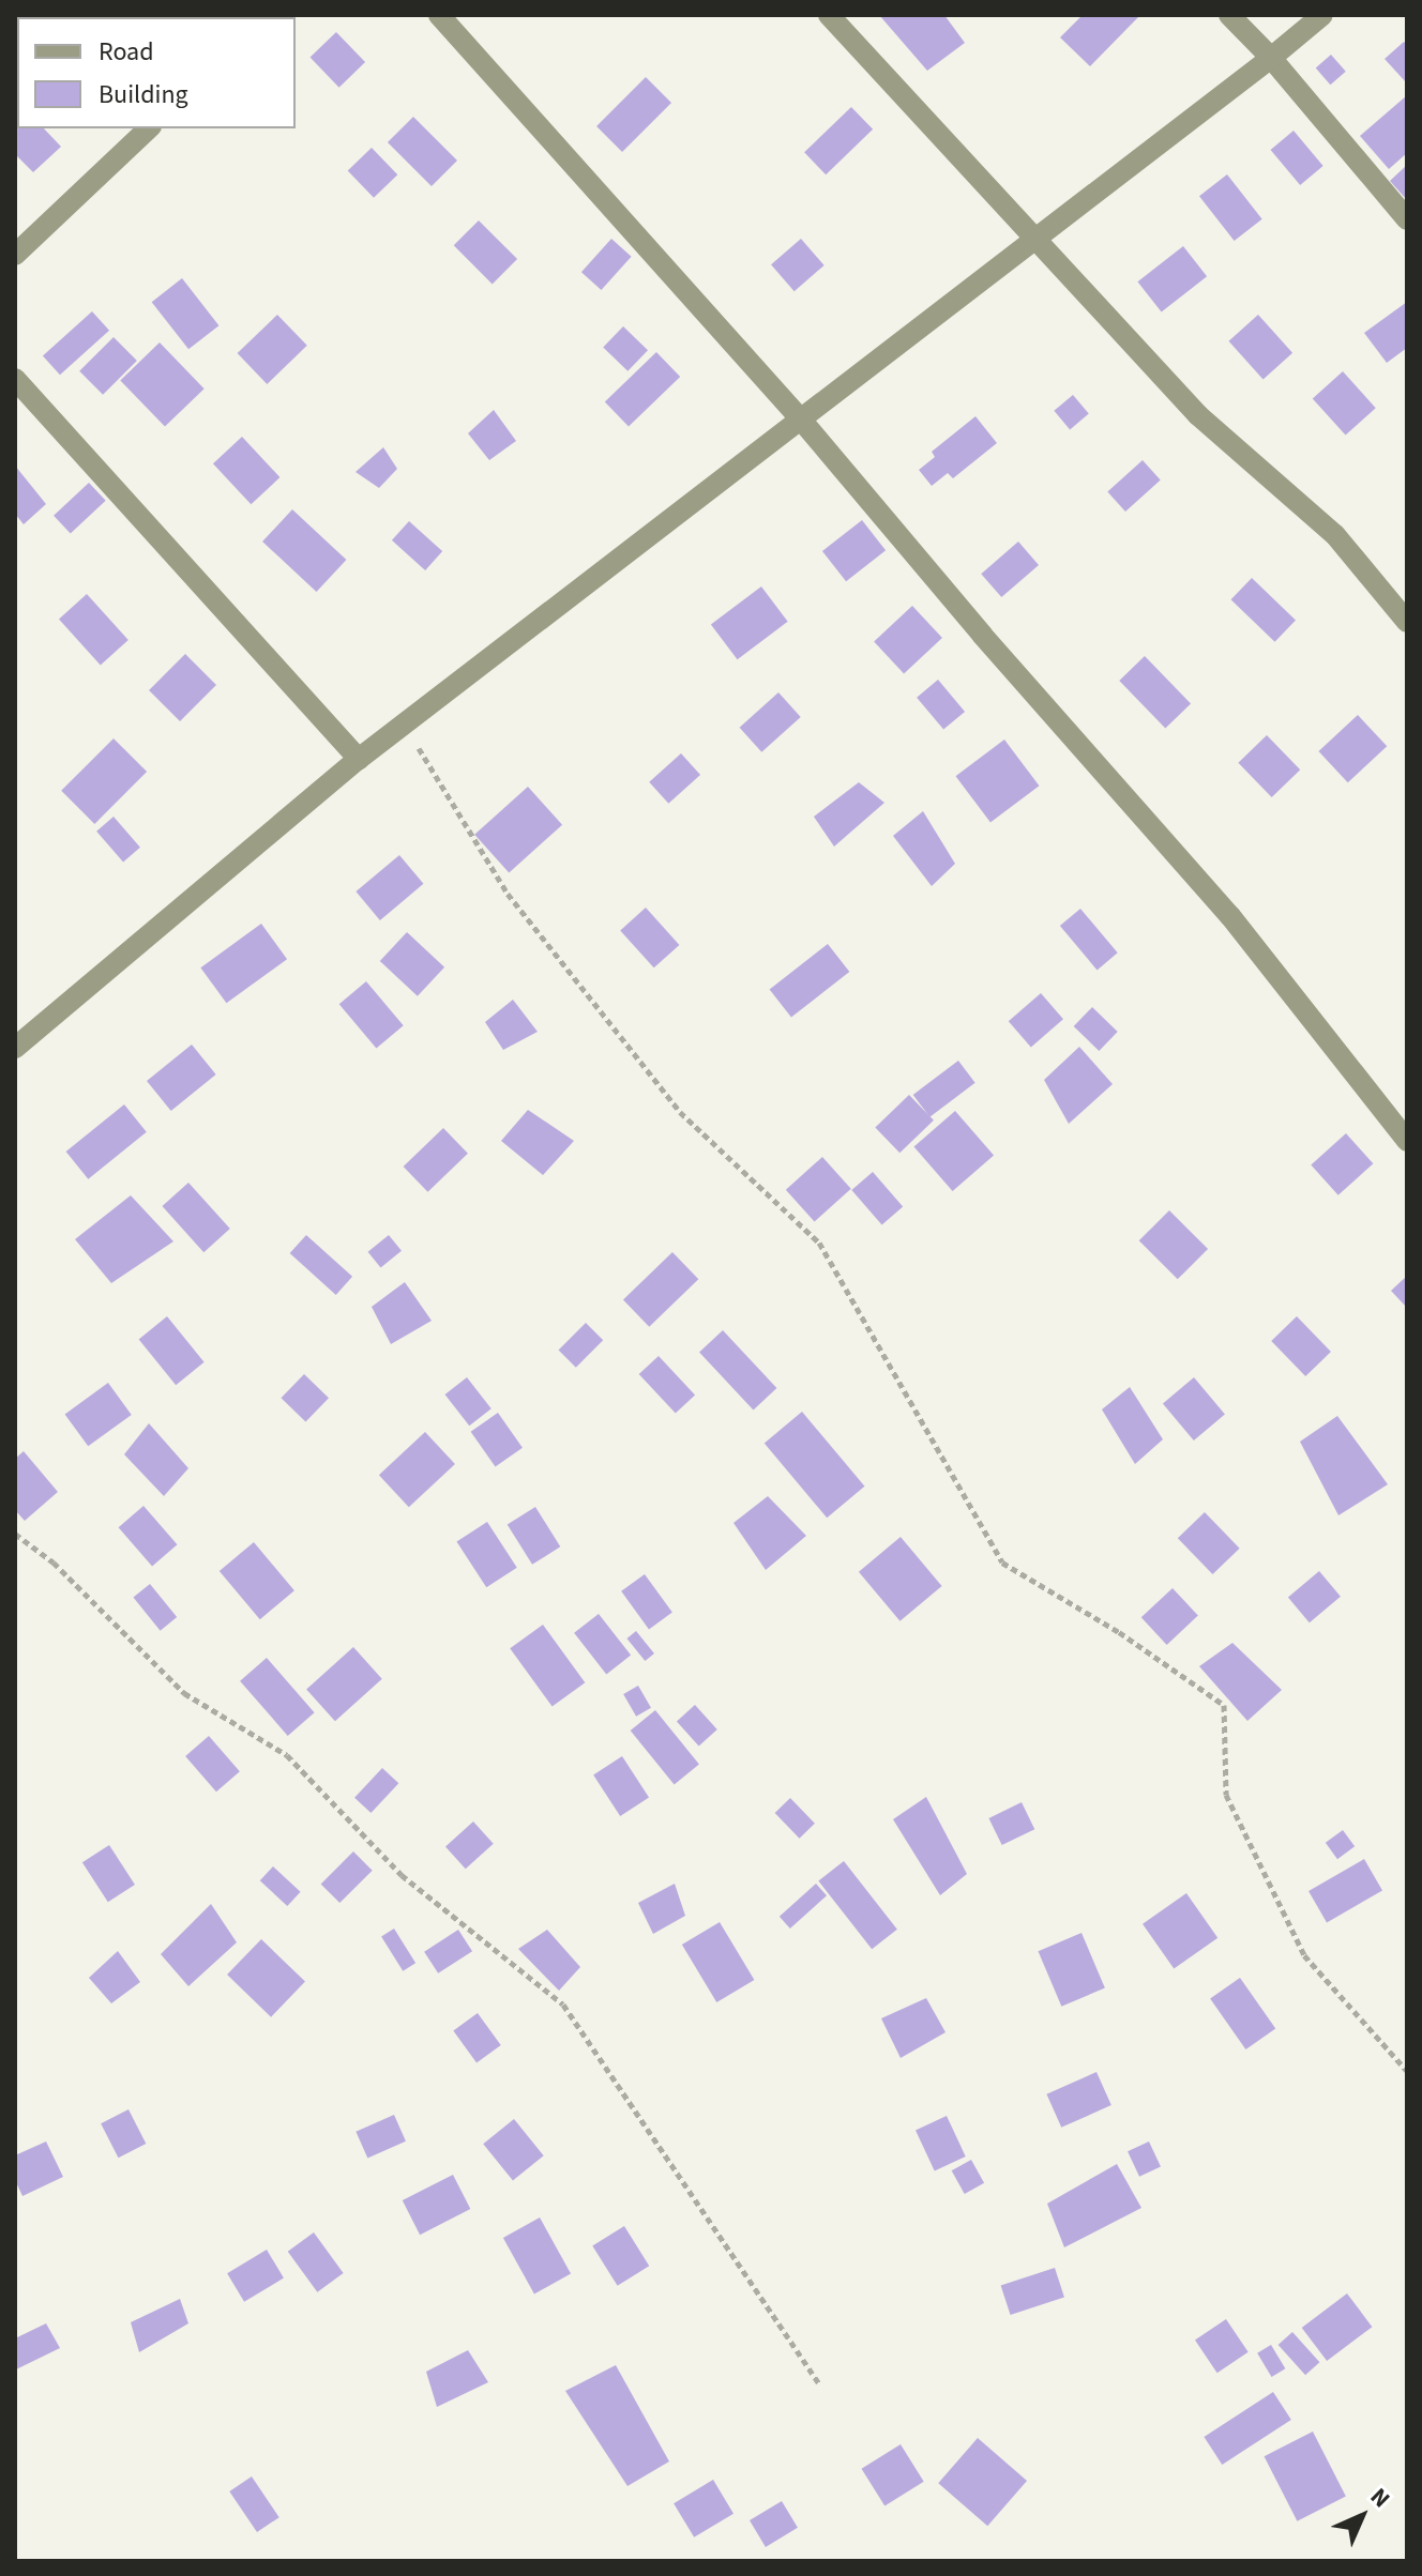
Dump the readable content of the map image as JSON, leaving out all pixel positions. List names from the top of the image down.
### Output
{
  "legend": ["Road", "Building"],
  "north": "top right"
}
